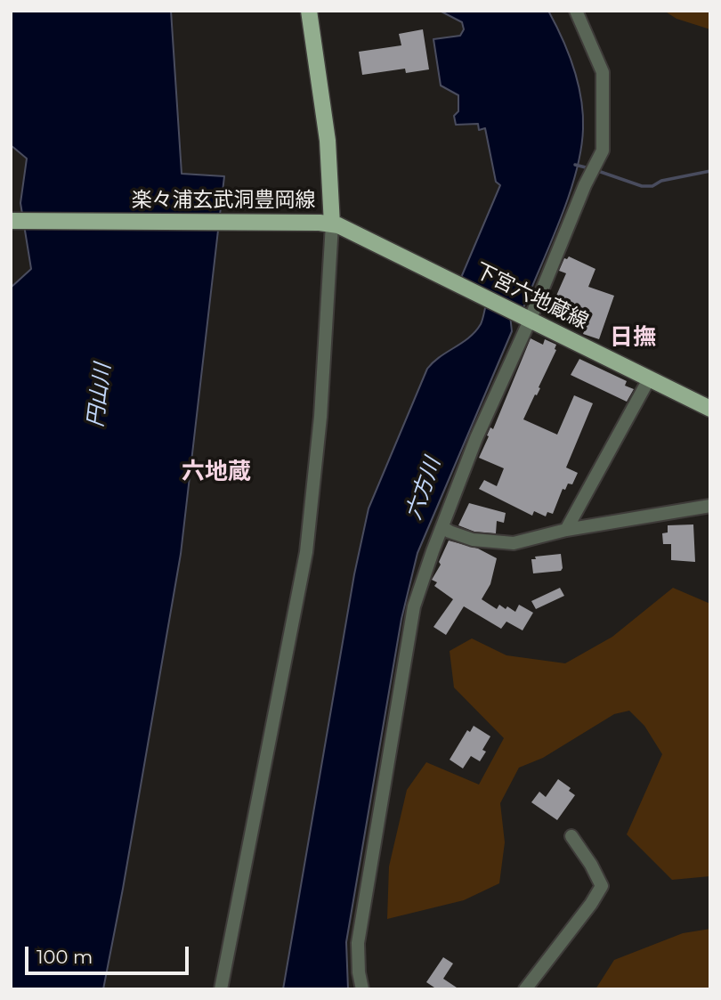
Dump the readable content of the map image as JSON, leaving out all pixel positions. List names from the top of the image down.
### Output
{
  "streets": {
    "main road": ["楽々浦玄武洞豊岡線", "下宮六地蔵線"]
  },
  "crossings": [
    ["楽々浦玄武洞豊岡線", "下宮六地蔵線"]
  ],
  "districts": ["日撫", "六地蔵"],
  "water": ["円山川", "六方川"],
  "scale_bar": "100 m"
}
